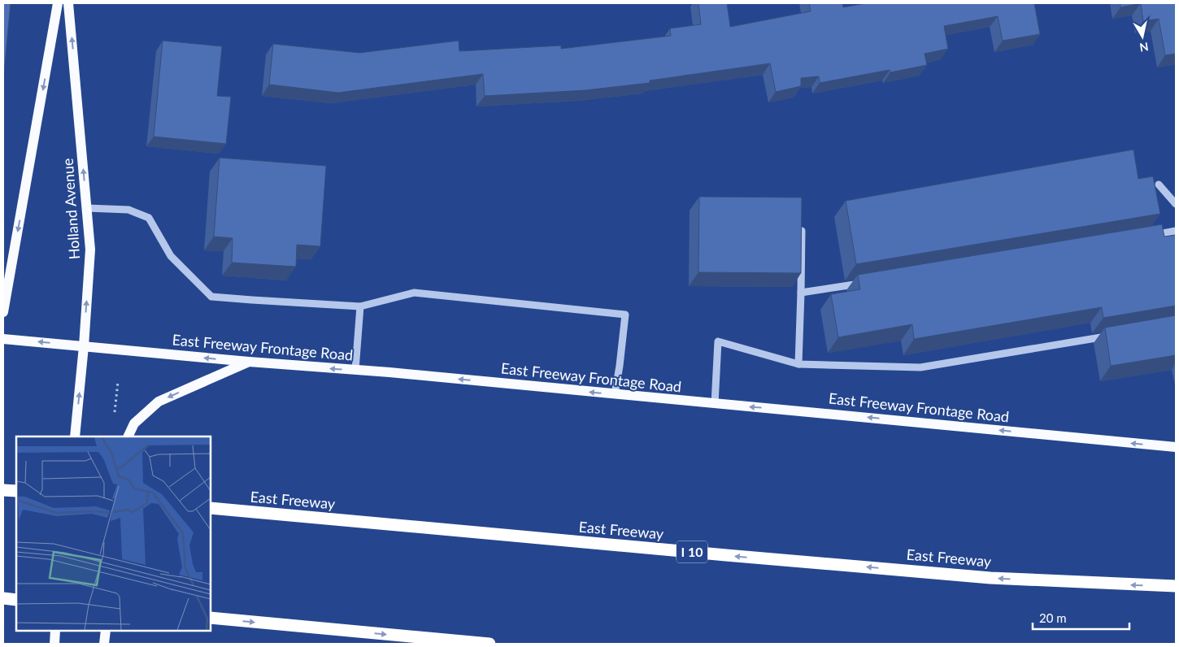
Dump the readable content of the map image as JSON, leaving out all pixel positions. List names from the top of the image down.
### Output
{
  "streets": {
    "highway": ["East Freeway", "I 10"],
    "main road": ["Holland Avenue", "East Freeway Frontage Road"]
  },
  "crossings": [
    ["Holland Avenue", "East Freeway Frontage Road"]
  ],
  "one_way": ["East Freeway Frontage Road", "East Freeway"],
  "scale_bar": "20 m",
  "north": "bottom"
}
